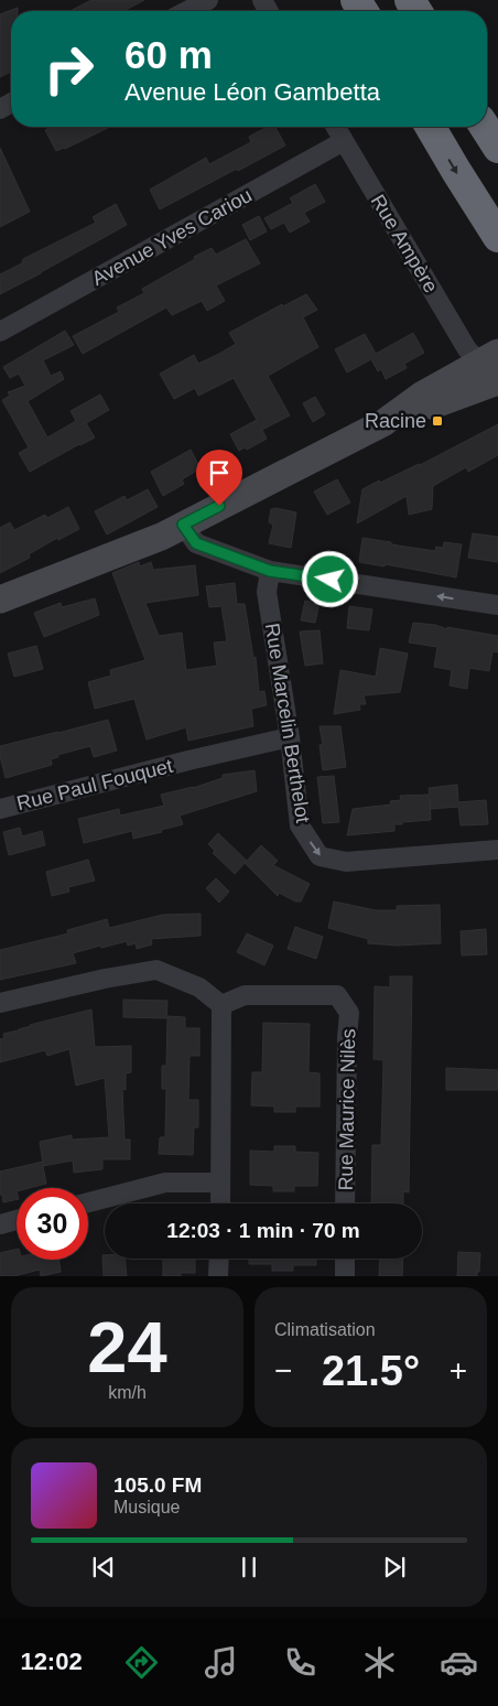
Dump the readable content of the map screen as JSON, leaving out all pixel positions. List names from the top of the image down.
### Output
{
  "streets": {
    "street": [
      "Avenue Yves Cariou",
      "Rue Ampère",
      "Rue Marcelin Berthelot",
      "Rue Paul Fouquet",
      "Rue Maurice Nilès"
    ]
  },
  "crossings": [
    ["Avenue Yves Cariou", "Rue Ampère"],
    ["Rue Marcelin Berthelot", "Rue Paul Fouquet"]
  ],
  "places": {
    "transit": ["Racine"]
  },
  "page": {
    "turn": ["60 m", "Avenue Léon Gambetta"],
    "limit": "30",
    "trip": "12:03 · 1 min · 70 m",
    "tile": [
      ["24", "km/h"],
      "Climatisation"
    ],
    "heat": ["−", "21.5°", "+"],
    "song": ["105.0 FM", "Musique"],
    "tabs": "12:02"
  }
}
